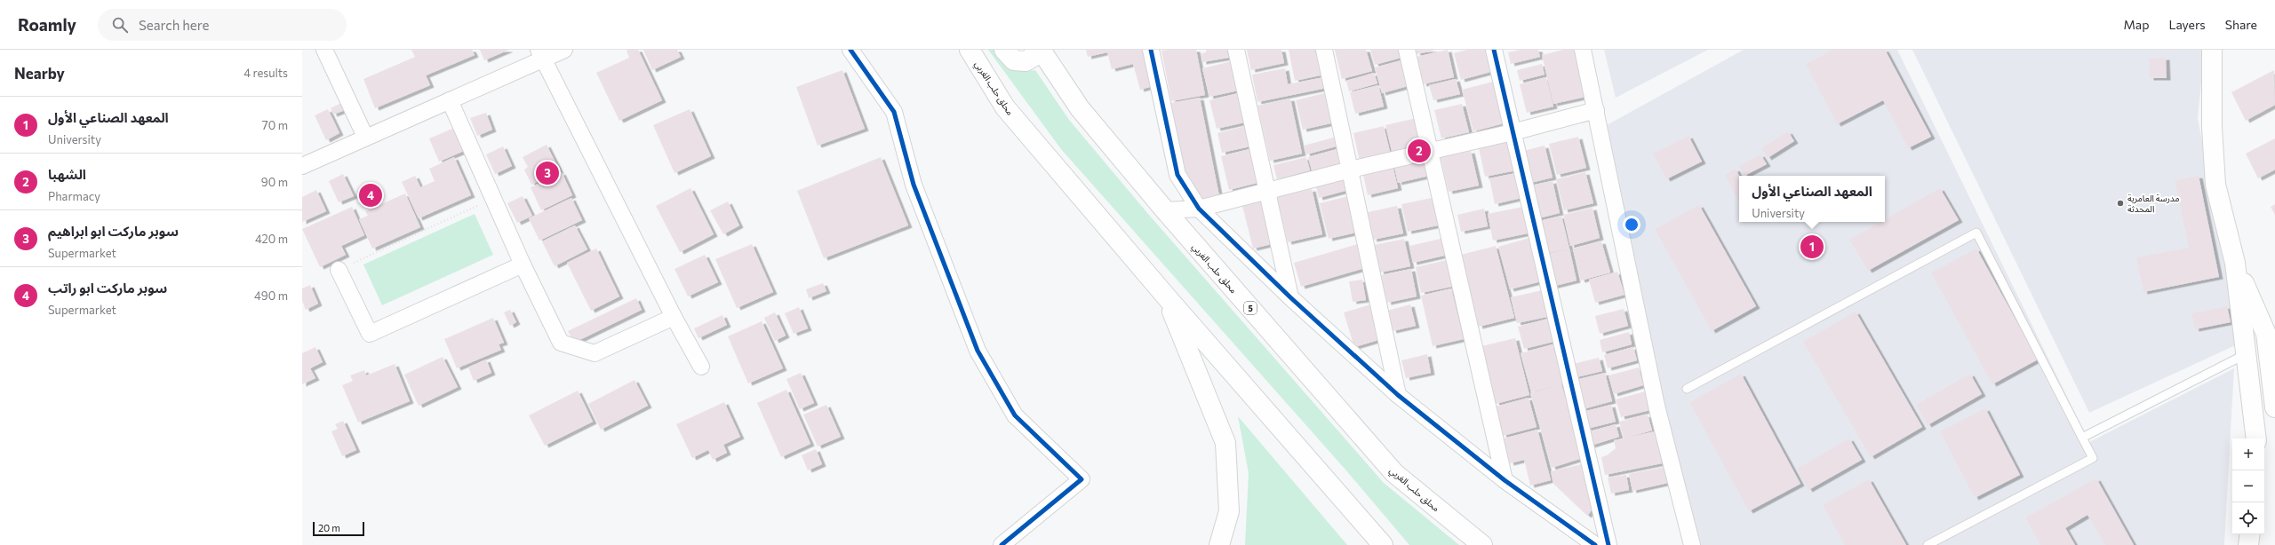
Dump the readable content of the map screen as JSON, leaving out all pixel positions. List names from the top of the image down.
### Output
{
  "streets": {
    "main road": ["محلق حلب الغربي", "5"]
  },
  "places": ["مدرسة العامرية المحدثة"],
  "scale_bar": "20 m",
  "page": {
    "header": "Roamly",
    "search": "Search here",
    "nav": ["Map", "Layers", "Share"],
    "heading": ["Nearby", "4 results"],
    "list": [
      {
        "mark": "1",
        "name": "المعهد الصناعي الأول",
        "note": "University",
        "value": "70 m"
      },
      {
        "mark": "2",
        "name": "الشهبا",
        "note": "Pharmacy",
        "value": "90 m"
      },
      {
        "mark": "3",
        "name": "سوبر ماركت ابو ابراهيم",
        "note": "Supermarket",
        "value": "420 m"
      },
      {
        "mark": "4",
        "name": "سوبر ماركت ابو راتب",
        "note": "Supermarket",
        "value": "490 m"
      }
    ],
    "pins": [
      "2",
      "3",
      "4",
      "1"
    ],
    "popup": ["المعهد الصناعي الأول", "University"],
    "map_buttons": ["+", "−"],
    "scale": "20 m"
  }
}
